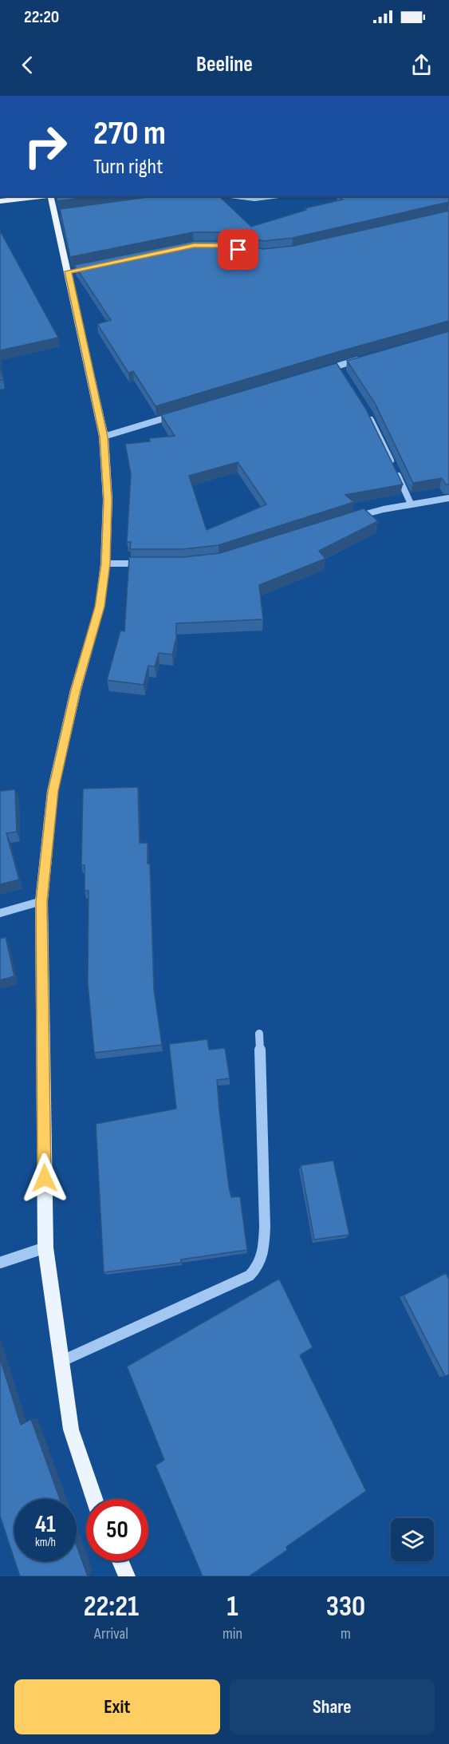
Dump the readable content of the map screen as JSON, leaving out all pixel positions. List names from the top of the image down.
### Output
{
  "page": {
    "status": "22:20",
    "header": "Beeline",
    "turn": ["270 m", "Turn right"],
    "speed": "41 km/h",
    "limit": "50",
    "eta": [
      "22:21",
      "Arrival",
      "1",
      "min",
      "330",
      "m"
    ],
    "buttons": ["Exit", "Share"]
  }
}
